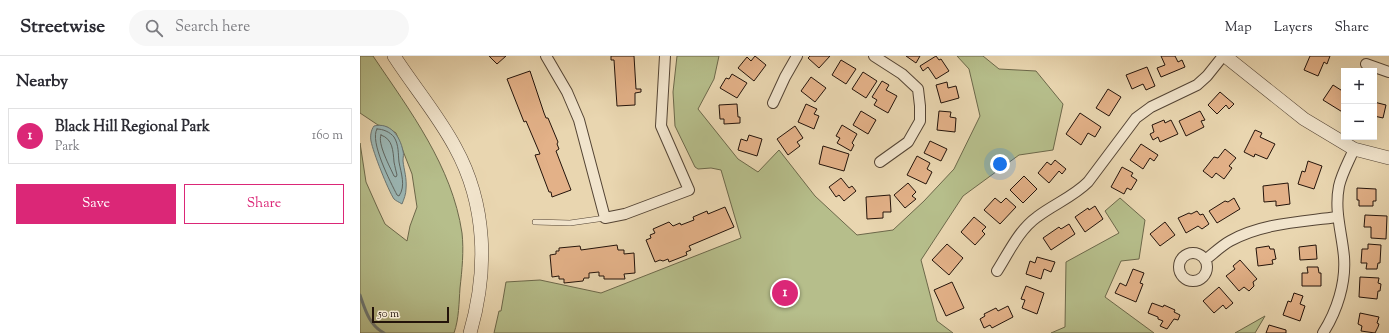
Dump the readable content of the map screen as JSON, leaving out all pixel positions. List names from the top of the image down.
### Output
{
  "scale_bar": "50 m",
  "page": {
    "header": "Streetwise",
    "search": "Search here",
    "nav": ["Map", "Layers", "Share"],
    "heading": "Nearby",
    "map_buttons": ["+", "−"],
    "list": [
      {
        "mark": "1",
        "name": "Black Hill Regional Park",
        "note": "Park",
        "value": "160 m"
      }
    ],
    "buttons": ["Save", "Share"],
    "pins": "1",
    "scale": "50 m"
  }
}
